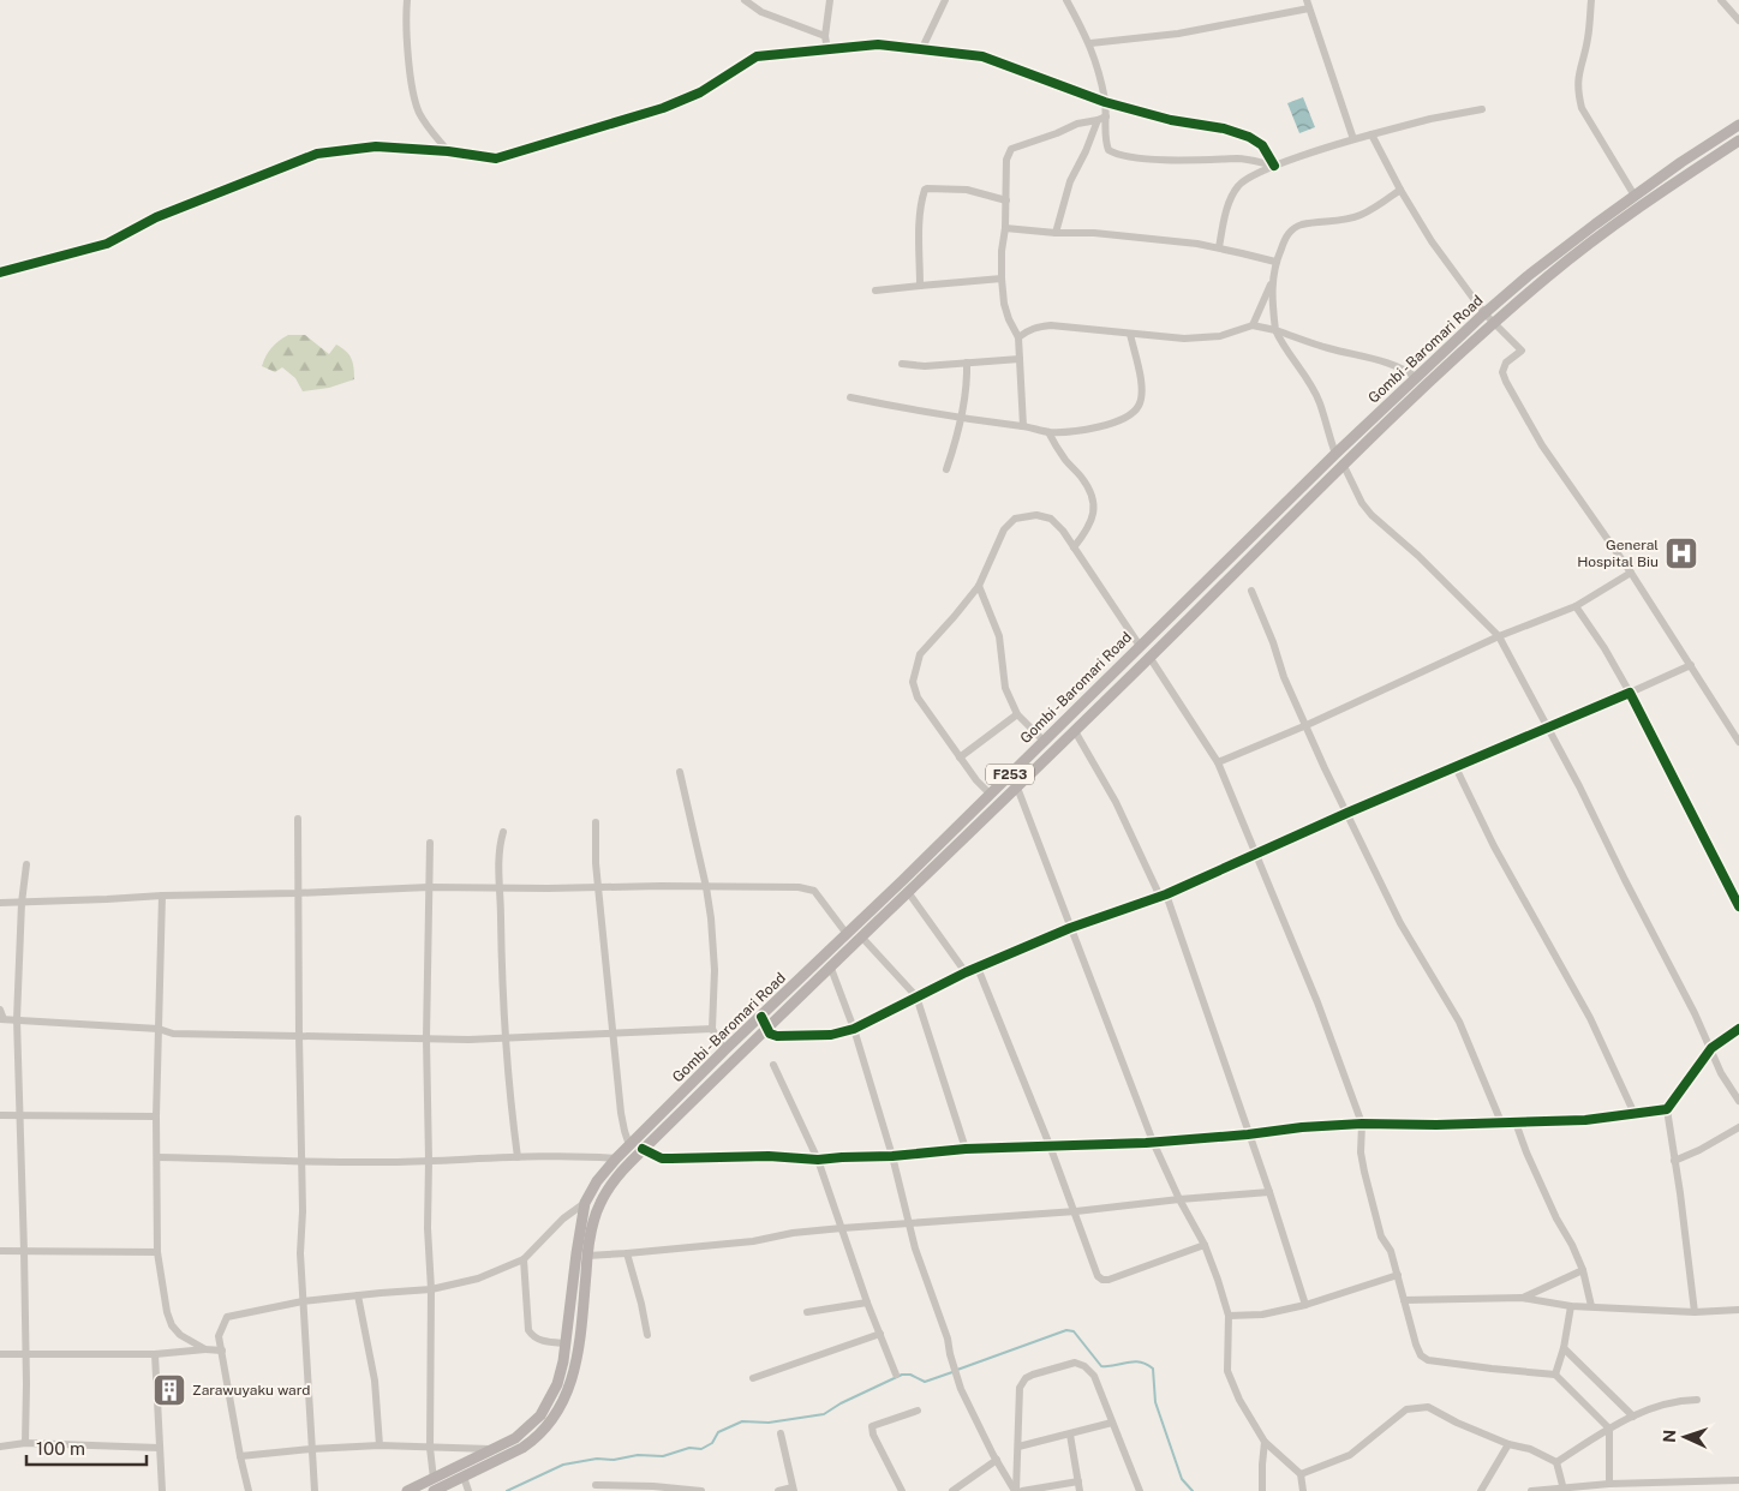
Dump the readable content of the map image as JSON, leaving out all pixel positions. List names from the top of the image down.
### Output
{
  "streets": {
    "main road": ["Gombi - Baromari Road", "F253"]
  },
  "places": {
    "hospital": ["General Hospital Biu"],
    "building": ["Zarawuyaku ward"]
  },
  "scale_bar": "100 m",
  "north": "left"
}
